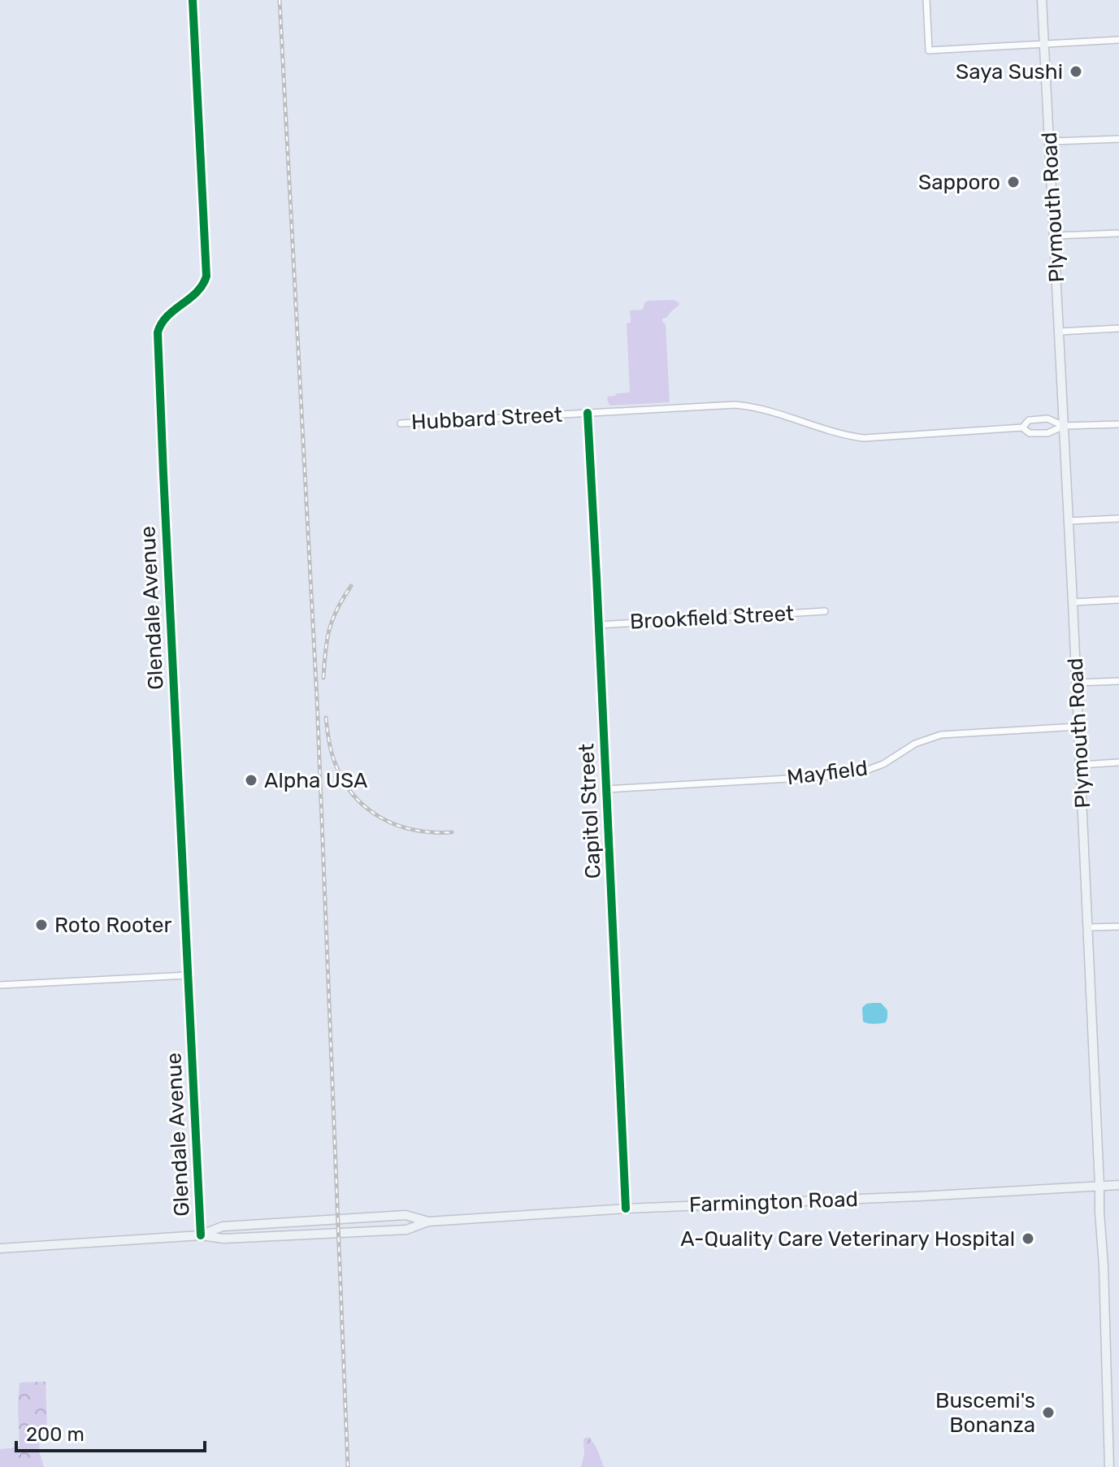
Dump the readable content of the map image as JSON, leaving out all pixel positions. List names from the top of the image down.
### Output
{
  "streets": {
    "main road": ["Plymouth Road", "Farmington Road"],
    "street": [
      "Hubbard Street",
      "Glendale Avenue",
      "Brookfield Street",
      "Mayfield",
      "Capitol Street"
    ]
  },
  "crossings": [
    ["Plymouth Road", "Mayfield"],
    ["Plymouth Road", "Farmington Road"],
    ["Hubbard Street", "Capitol Street"],
    ["Glendale Avenue", "Farmington Road"],
    ["Brookfield Street", "Capitol Street"],
    ["Mayfield", "Capitol Street"],
    ["Capitol Street", "Farmington Road"]
  ],
  "places": [
    "Saya Sushi",
    "Sapporo",
    "Alpha USA",
    "Roto Rooter",
    "A-Quality Care Veterinary Hospital",
    "Buscemi's Bonanza"
  ],
  "scale_bar": "200 m"
}
